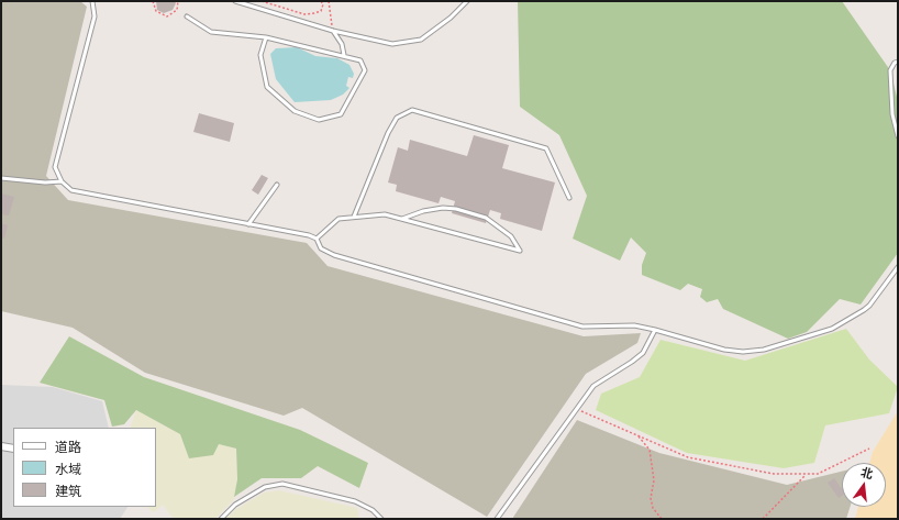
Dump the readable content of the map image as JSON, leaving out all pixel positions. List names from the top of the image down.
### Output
{
  "legend": ["道路", "水域", "建筑"],
  "north": "top"
}
